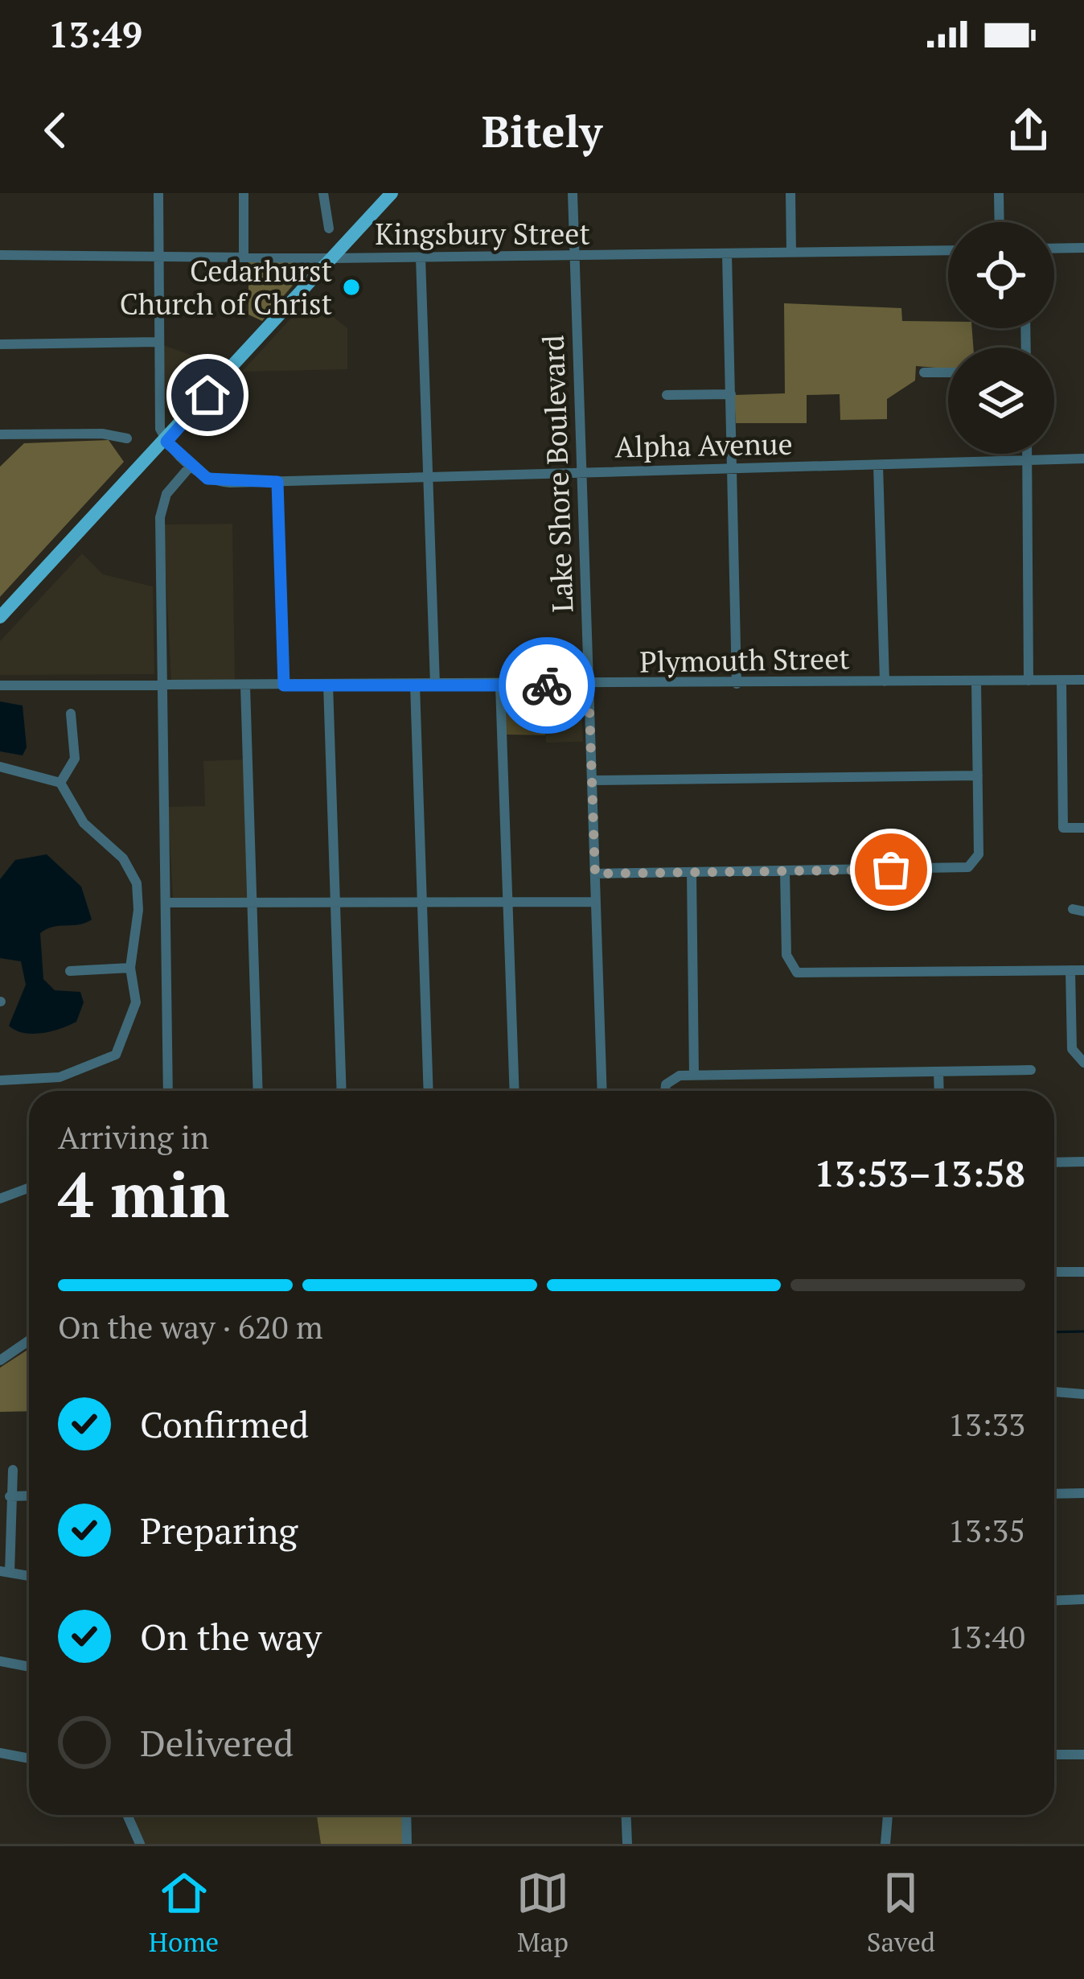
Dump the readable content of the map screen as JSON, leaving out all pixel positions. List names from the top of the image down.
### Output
{
  "streets": {
    "street": [
      "Kingsbury Street",
      "Alpha Avenue",
      "Lake Shore Boulevard",
      "Plymouth Street"
    ]
  },
  "crossings": [
    ["Kingsbury Street", "Lake Shore Boulevard"],
    ["Alpha Avenue", "Lake Shore Boulevard"],
    ["Lake Shore Boulevard", "Plymouth Street"]
  ],
  "places": ["Cedarhurst Church of Christ"],
  "page": {
    "status": "13:49",
    "header": "Bitely",
    "heading": ["4 min", "Arriving in", "13:53–13:58"],
    "bar": "On the way · 620 m",
    "list": [
      ["Confirmed", "13:33"],
      ["Preparing", "13:35"],
      ["On the way", "13:40"],
      "Delivered"
    ],
    "tabs": ["Home", "Map", "Saved"]
  }
}
